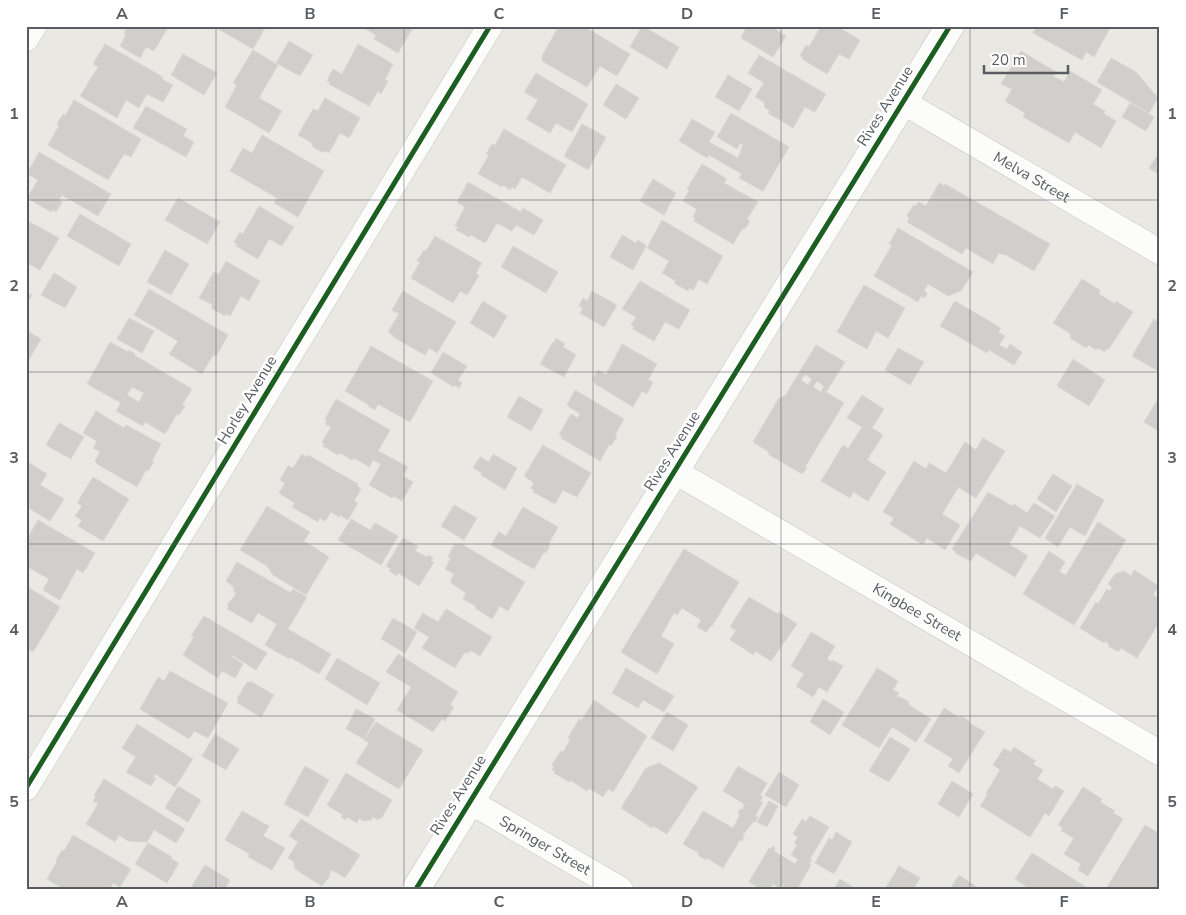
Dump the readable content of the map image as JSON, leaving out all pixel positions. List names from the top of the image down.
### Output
{
  "streets": {
    "street": [
      "Rives Avenue",
      "Melva Street",
      "Horley Avenue",
      "Kingbee Street",
      "Springer Street"
    ]
  },
  "crossings": [
    ["Rives Avenue", "Melva Street"],
    ["Rives Avenue", "Kingbee Street"],
    ["Rives Avenue", "Springer Street"]
  ],
  "scale_bar": "20 m",
  "grid": {
    "columns": [
      "A",
      "B",
      "C",
      "D",
      "E",
      "F"
    ],
    "rows": [
      "1",
      "2",
      "3",
      "4",
      "5"
    ]
  }
}
